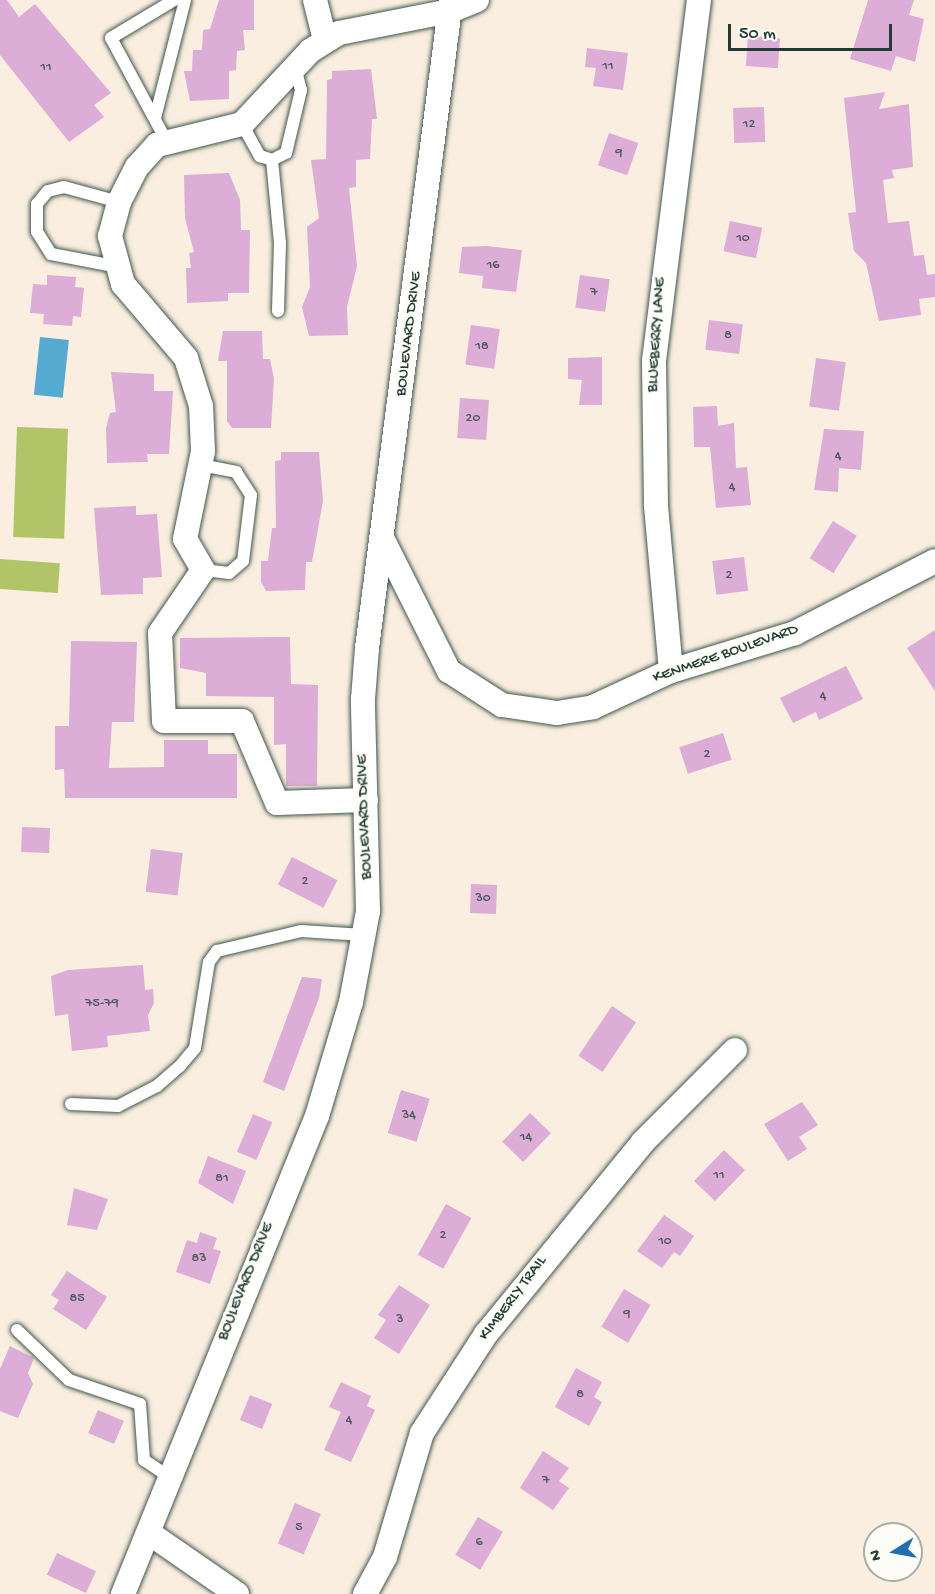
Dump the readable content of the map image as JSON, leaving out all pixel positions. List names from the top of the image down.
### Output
{
  "streets": {
    "street": [
      "BOULEVARD DRIVE",
      "BLUEBERRY LANE",
      "KENMERE BOULEVARD",
      "KIMBERLY TRAIL"
    ]
  },
  "crossings": [
    ["BOULEVARD DRIVE", "KENMERE BOULEVARD"],
    ["BLUEBERRY LANE", "KENMERE BOULEVARD"]
  ],
  "house_numbers": [
    "11",
    "11",
    "12",
    "9",
    "10",
    "16",
    "7",
    "8",
    "18",
    "20",
    "4",
    "4",
    "2",
    "4",
    "2",
    "2",
    "30",
    "75-79",
    "34",
    "14",
    "11",
    "81",
    "2",
    "10",
    "83",
    "85",
    "9",
    "3",
    "8",
    "4",
    "7",
    "5",
    "6"
  ],
  "scale_bar": "50 m",
  "north": "left"
}
